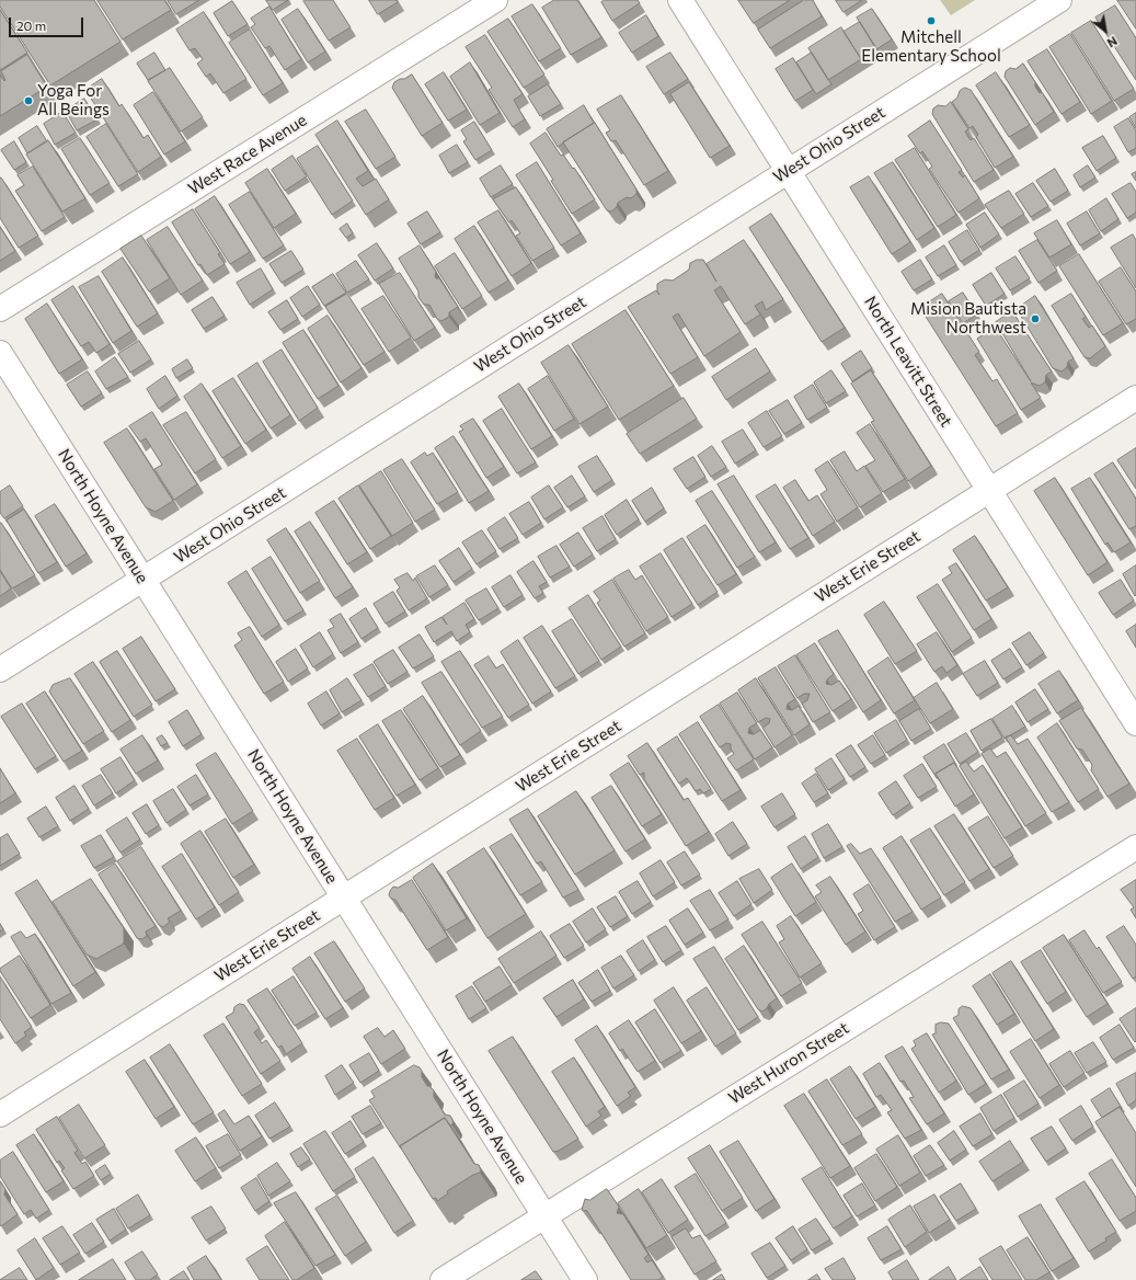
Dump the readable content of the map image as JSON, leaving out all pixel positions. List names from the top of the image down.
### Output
{
  "streets": {
    "street": [
      "West Ohio Street",
      "West Race Avenue",
      "North Leavitt Street",
      "North Hoyne Avenue",
      "West Erie Street",
      "West Huron Street"
    ]
  },
  "crossings": [
    ["West Ohio Street", "North Leavitt Street"],
    ["West Ohio Street", "North Hoyne Avenue"],
    ["North Leavitt Street", "West Erie Street"],
    ["North Hoyne Avenue", "West Erie Street"],
    ["North Hoyne Avenue", "West Huron Street"]
  ],
  "places": ["Mitchell Elementary School", "Yoga For All Beings", "Mision Bautista Northwest"],
  "scale_bar": "20 m",
  "north": "bottom right"
}
